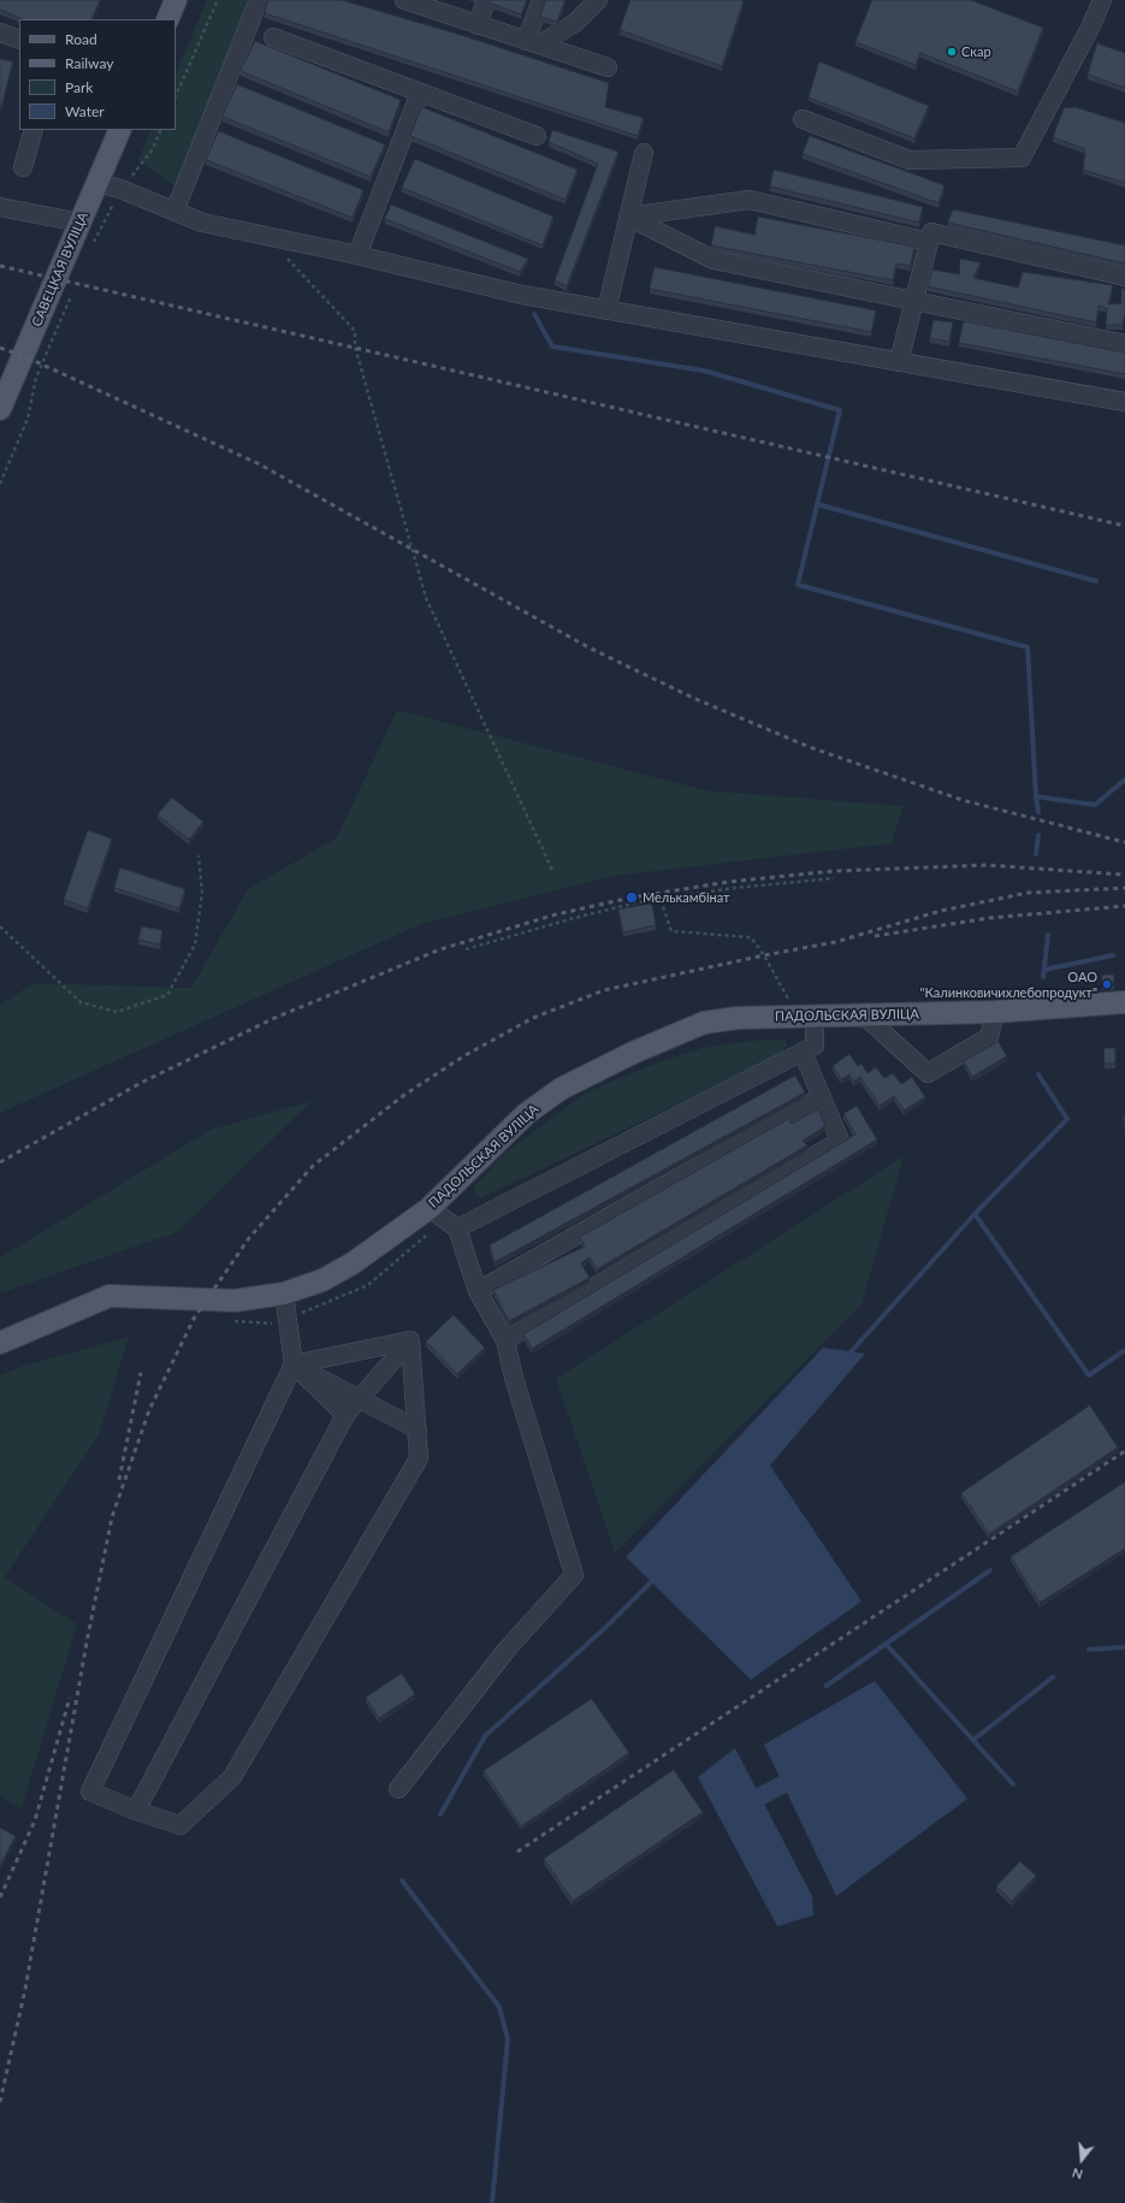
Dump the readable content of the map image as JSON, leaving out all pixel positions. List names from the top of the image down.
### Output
{
  "streets": {
    "main road": ["САВЕЦКАЯ ВУЛІЦА", "ПАДОЛЬСКАЯ ВУЛІЦА"]
  },
  "places": ["Скар", "Мелькамбінат", "ОАО \"Калинковичихлебопродукт\""],
  "legend": [
    "Road",
    "Railway",
    "Park",
    "Water"
  ],
  "north": "bottom"
}
